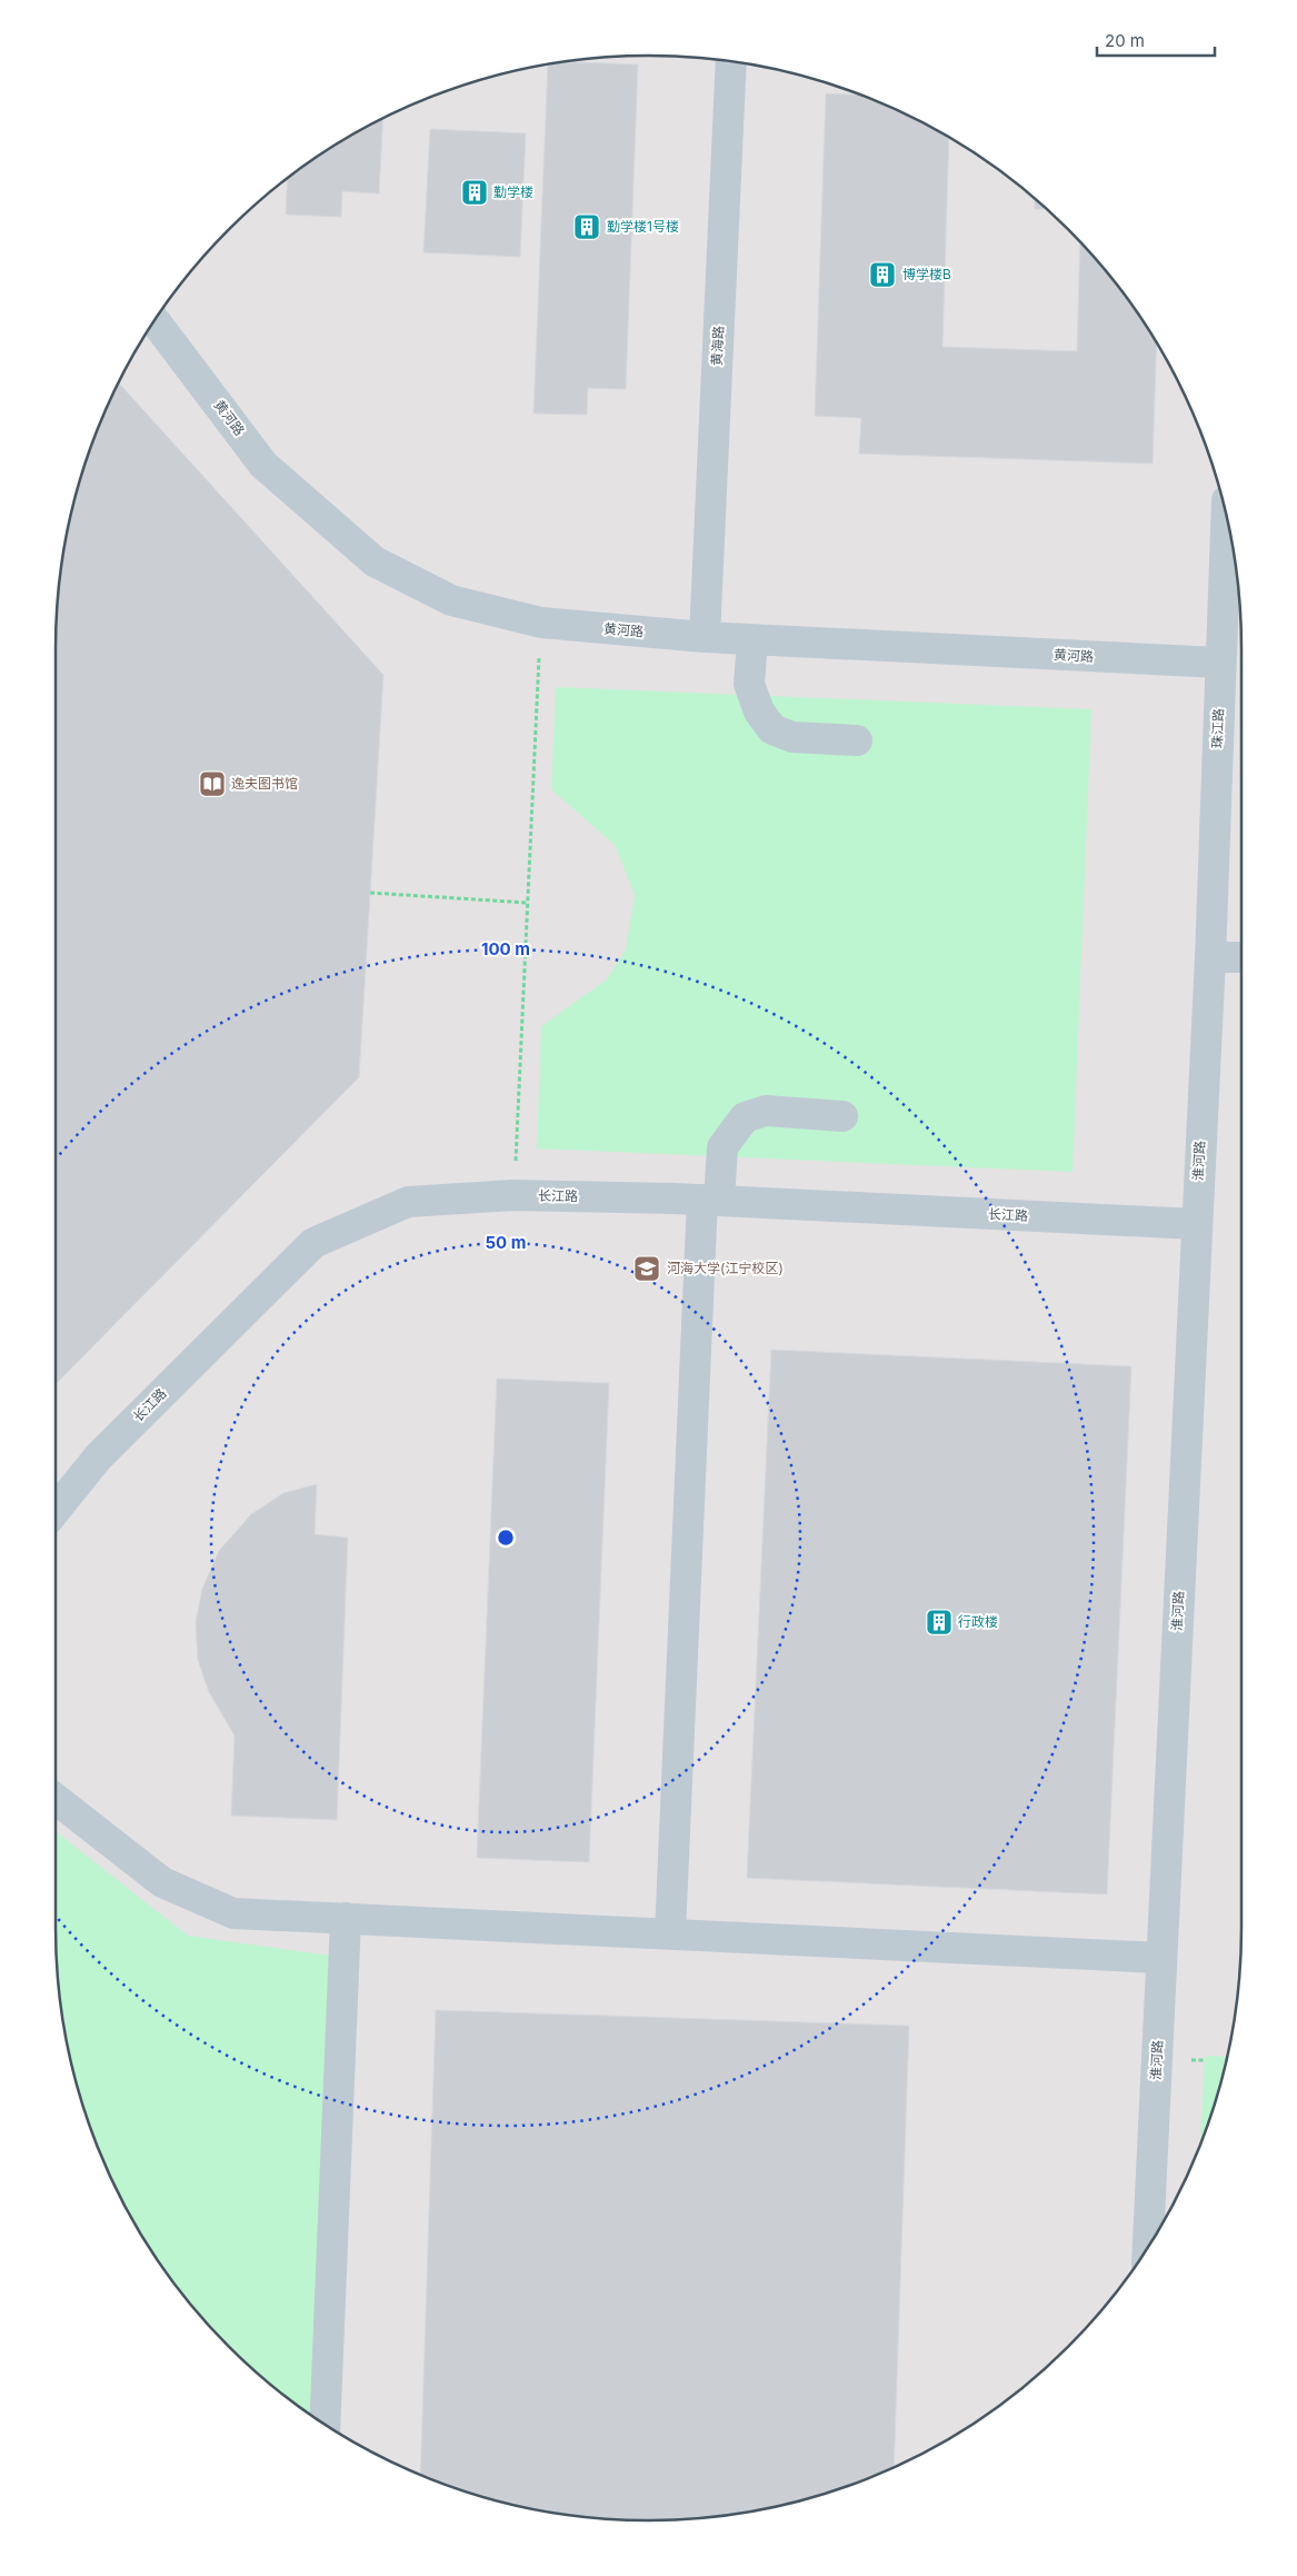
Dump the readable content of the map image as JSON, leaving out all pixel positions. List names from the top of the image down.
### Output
{
  "streets": {
    "street": [
      "黄海路",
      "黄河路",
      "珠江路",
      "淮河路",
      "长江路"
    ]
  },
  "crossings": [
    ["黄海路", "黄河路"],
    ["黄河路", "珠江路"],
    ["珠江路", "淮河路"],
    ["淮河路", "长江路"]
  ],
  "places": {
    "building": [
      "勤学楼",
      "勤学楼1号楼",
      "博学楼B",
      "行政楼"
    ],
    "library": ["逸夫图书馆"],
    "school or university": ["河海大学(江宁校区)"]
  },
  "scale_bar": "20 m",
  "rings": ["100 m", "50 m"]
}
